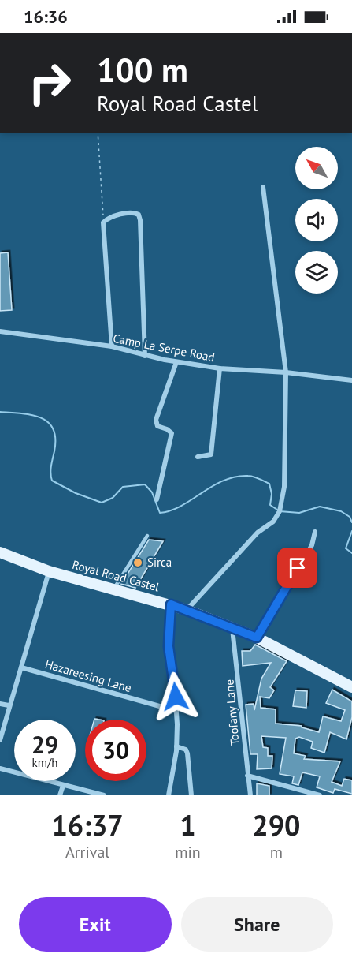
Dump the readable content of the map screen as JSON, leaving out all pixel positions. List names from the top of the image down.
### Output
{
  "streets": {
    "main road": ["Royal Road Castel"],
    "street": ["Camp La Serpe Road", "Hazareesing Lane", "Toofany Lane"]
  },
  "crossings": [
    ["Royal Road Castel", "Toofany Lane"]
  ],
  "places": ["Sirca"],
  "north": "top left",
  "page": {
    "status": "16:36",
    "turn": ["100 m", "Royal Road Castel"],
    "speed": "29 km/h",
    "limit": "30",
    "eta": [
      "16:37",
      "Arrival",
      "1",
      "min",
      "290",
      "m"
    ],
    "buttons": ["Exit", "Share"]
  }
}
